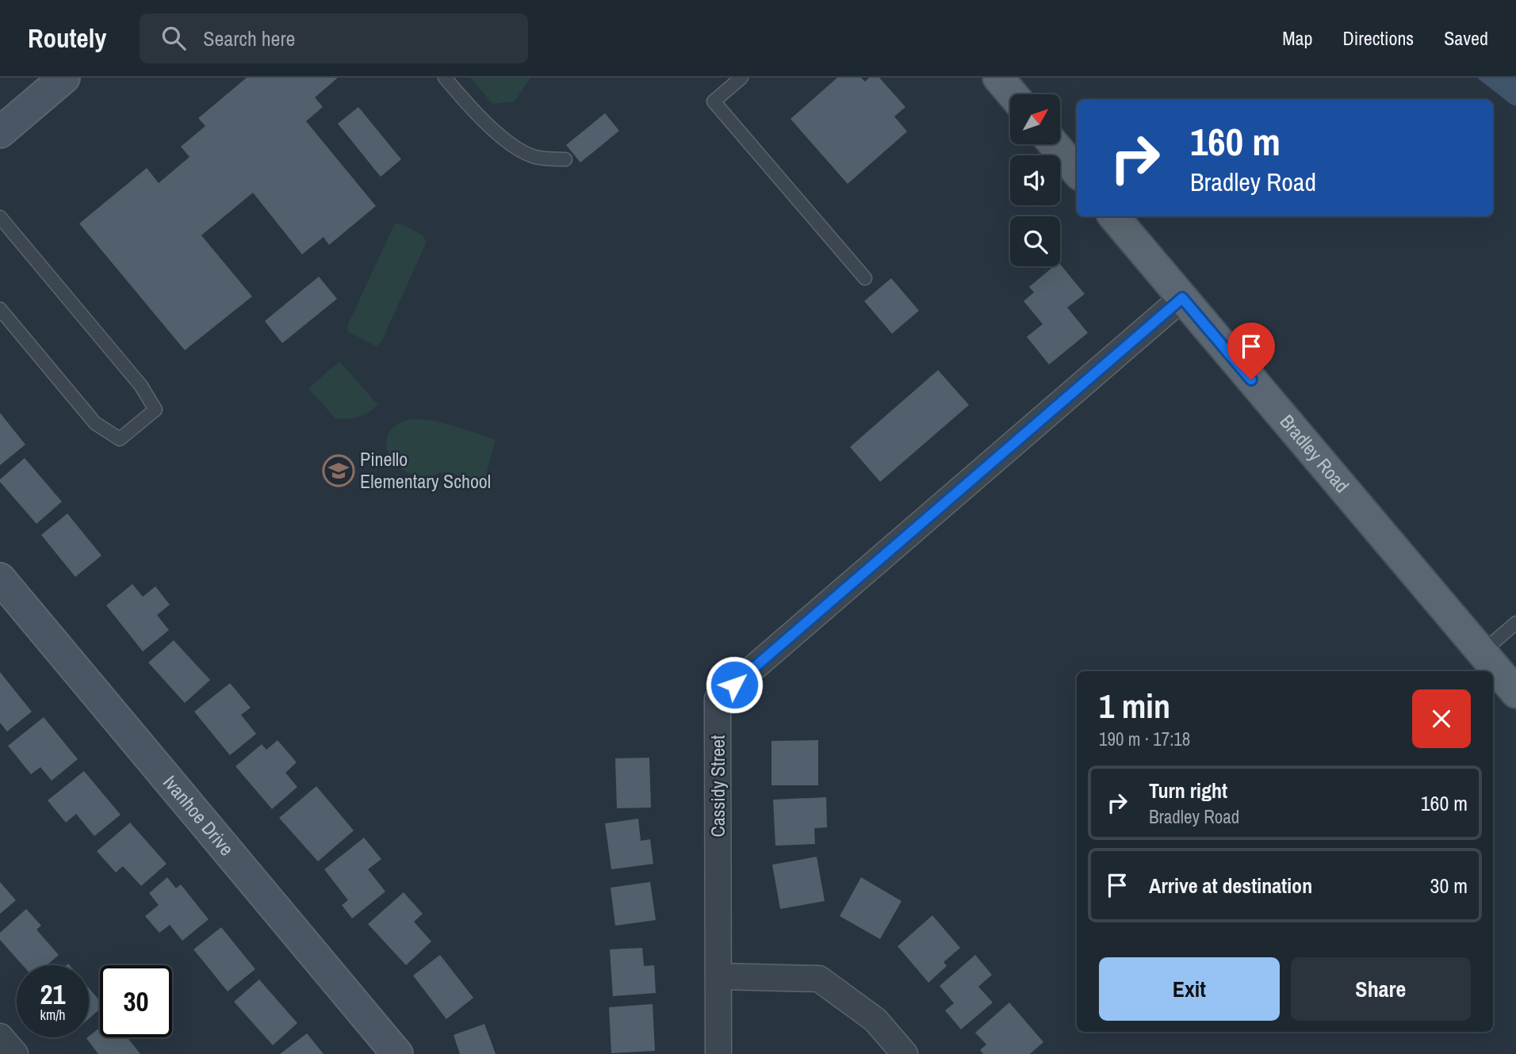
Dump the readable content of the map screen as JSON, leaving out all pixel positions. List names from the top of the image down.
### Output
{
  "streets": {
    "main road": ["Bradley Road"],
    "street": ["Cassidy Street", "Ivanhoe Drive"]
  },
  "crossings": [
    ["Bradley Road", "Cassidy Street"]
  ],
  "places": {
    "school or university": ["Pinello Elementary School"]
  },
  "north": "top right",
  "page": {
    "header": "Routely",
    "search": "Search here",
    "nav": ["Map", "Directions", "Saved"],
    "turn": ["160 m", "Bradley Road"],
    "heading": ["1 min", "190 m · 17:18"],
    "list": [
      {
        "name": "Turn right",
        "note": "Bradley Road",
        "value": "160 m"
      },
      {
        "name": "Arrive at destination",
        "value": "30 m"
      }
    ],
    "buttons": ["Exit", "Share"],
    "speed": "21 km/h",
    "limit": "30"
  }
}
